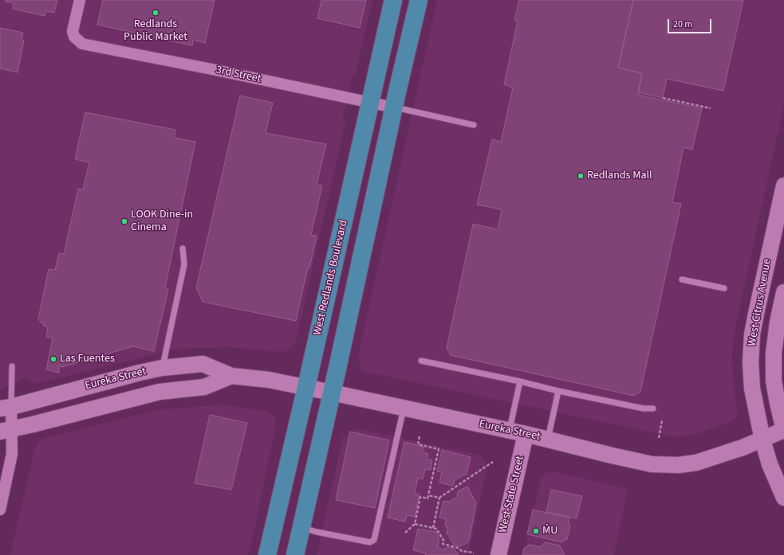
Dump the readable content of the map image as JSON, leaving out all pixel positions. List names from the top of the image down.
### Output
{
  "streets": {
    "main road": ["West Redlands Boulevard"],
    "street": [
      "3rd Street",
      "West Citrus Avenue",
      "Eureka Street",
      "West State Street"
    ]
  },
  "crossings": [
    ["3rd Street", "West Redlands Boulevard"],
    ["West Redlands Boulevard", "Eureka Street"],
    ["West Citrus Avenue", "Eureka Street"],
    ["Eureka Street", "West State Street"]
  ],
  "places": [
    "Redlands Public Market",
    "Redlands Mall",
    "LOOK Dine-in Cinema",
    "Las Fuentes",
    "ḾU"
  ],
  "scale_bar": "20 m"
}
